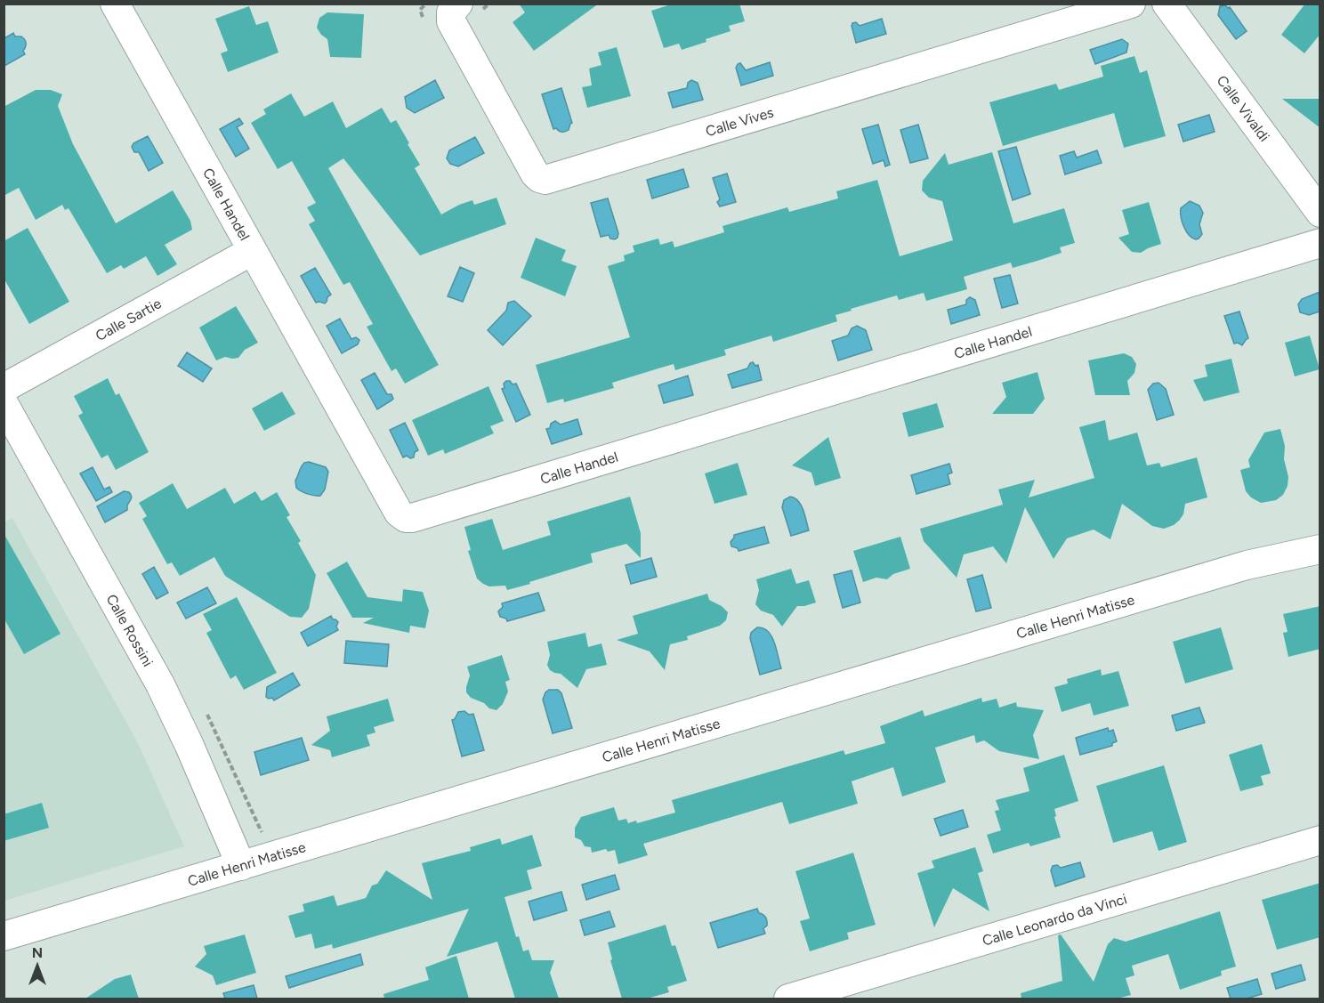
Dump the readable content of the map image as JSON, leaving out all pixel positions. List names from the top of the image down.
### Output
{
  "streets": {
    "street": [
      "Calle Vivaldi",
      "Calle Vives",
      "Calle Handel",
      "Calle Sartie",
      "Calle Henri Matisse",
      "Calle Rossini",
      "Calle Leonardo da Vinci"
    ]
  },
  "crossings": [
    ["Calle Handel", "Calle Sartie"],
    ["Calle Henri Matisse", "Calle Rossini"]
  ],
  "north": "top"
}
